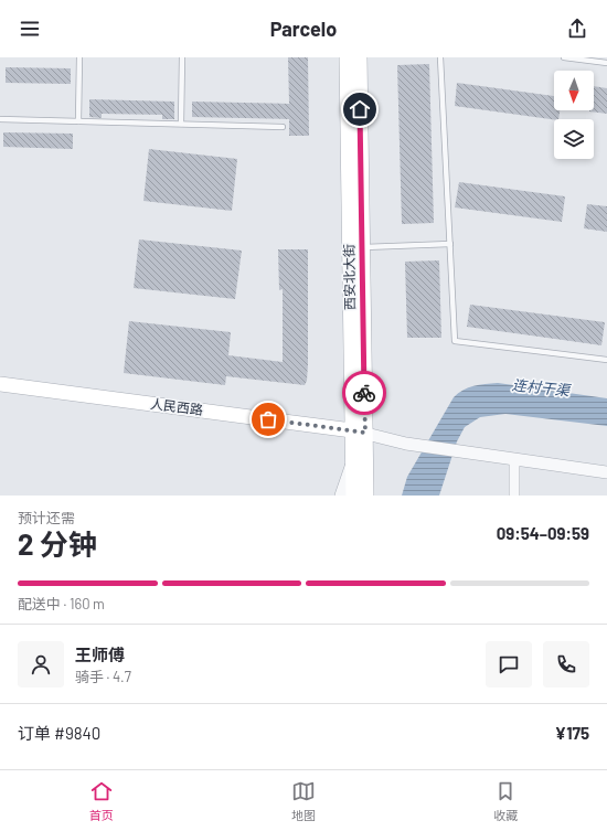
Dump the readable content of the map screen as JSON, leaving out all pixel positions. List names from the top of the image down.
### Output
{
  "streets": {
    "main road": ["西安北大街", "人民西路"]
  },
  "crossings": [
    ["西安北大街", "人民西路"]
  ],
  "water": ["连村干渠"],
  "north": "bottom",
  "page": {
    "header": "Parcelo",
    "heading": ["2 分钟", "预计还需", "09:54–09:59"],
    "panel": [
      "王师傅",
      "骑手 · 4.7",
      "订单 #9840",
      "¥175"
    ],
    "bar": "配送中 · 160 m",
    "tabs": ["首页", "地图", "收藏"]
  }
}
